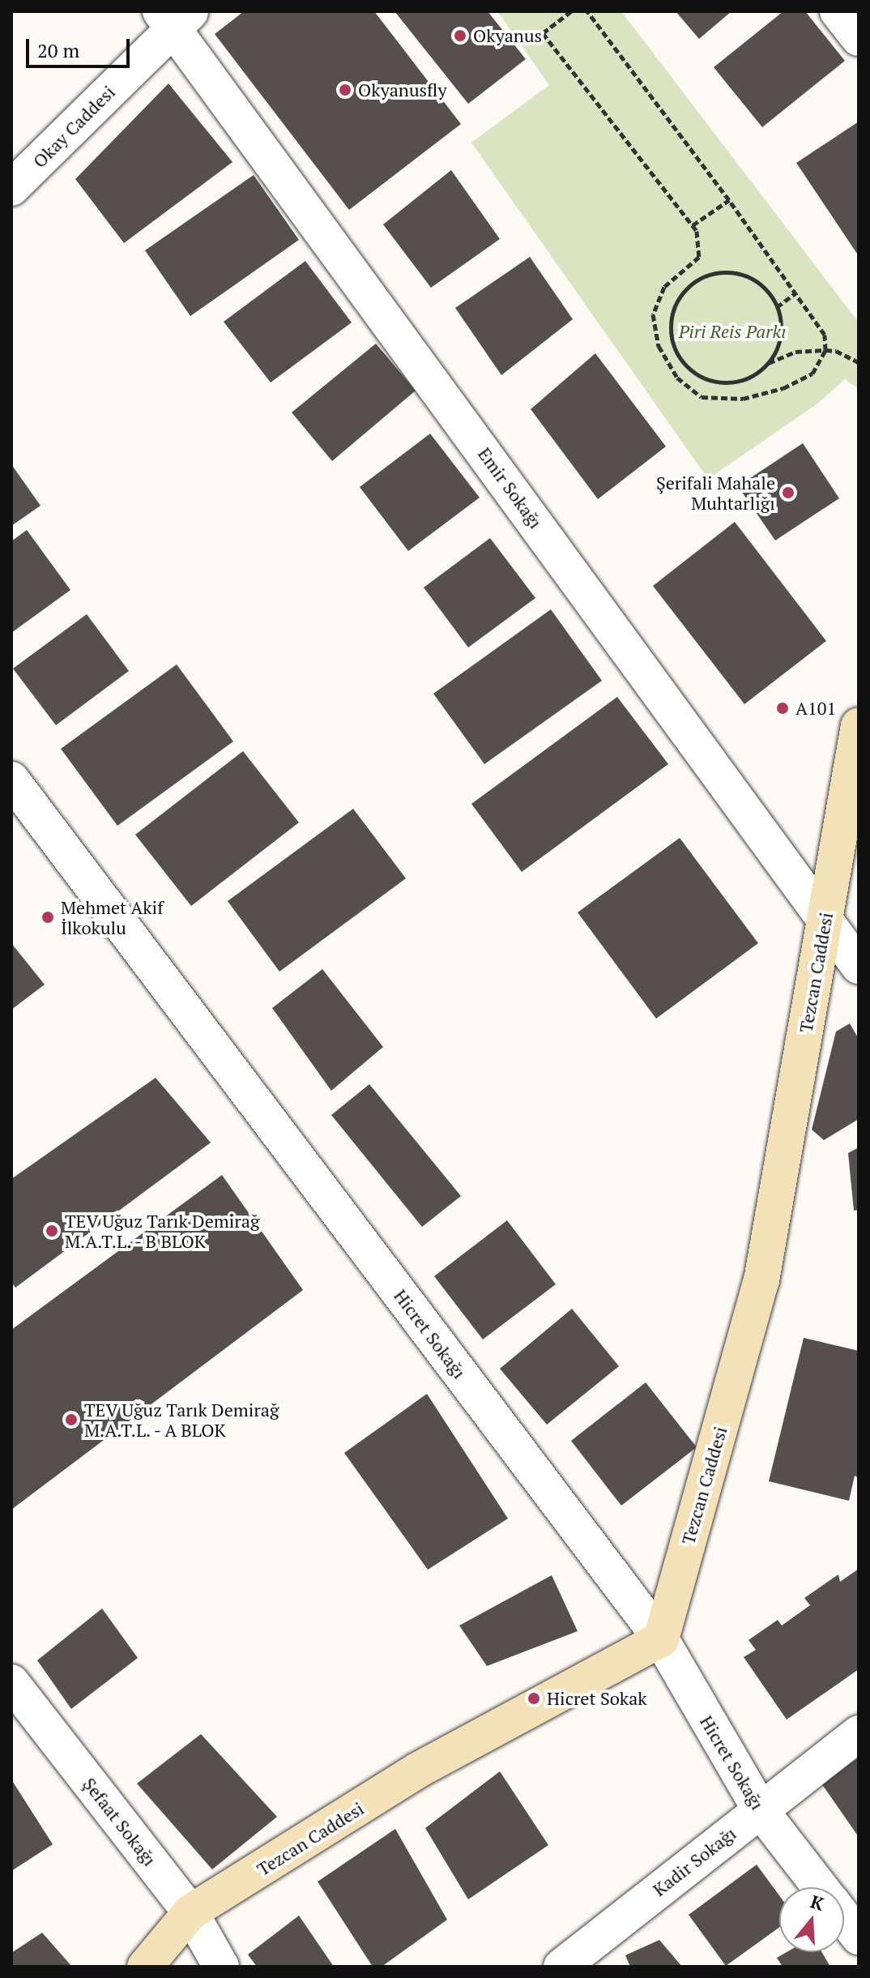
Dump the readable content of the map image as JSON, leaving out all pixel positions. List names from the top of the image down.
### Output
{
  "streets": {
    "street": [
      "Okay Caddesi",
      "Emir Sokağı",
      "Tezcan Caddesi",
      "Hicret Sokağı",
      "Şefaat Sokağı",
      "Kadir Sokağı"
    ]
  },
  "crossings": [
    ["Okay Caddesi", "Emir Sokağı"],
    ["Emir Sokağı", "Tezcan Caddesi"],
    ["Tezcan Caddesi", "Hicret Sokağı"],
    ["Tezcan Caddesi", "Şefaat Sokağı"],
    ["Hicret Sokağı", "Kadir Sokağı"]
  ],
  "parks": ["Piri Reis Parkı"],
  "places": [
    "Okyanus",
    "Okyanusfly",
    "Şerifali Mahale Muhtarlığı",
    "A101",
    "Mehmet Akif İlkokulu",
    "TEV Uğuz Tarık Demirağ M.A.T.L. - B BLOK",
    "TEV Uğuz Tarık Demirağ M.A.T.L. - A BLOK",
    "Hicret Sokak"
  ],
  "scale_bar": "20 m",
  "north": "top"
}
